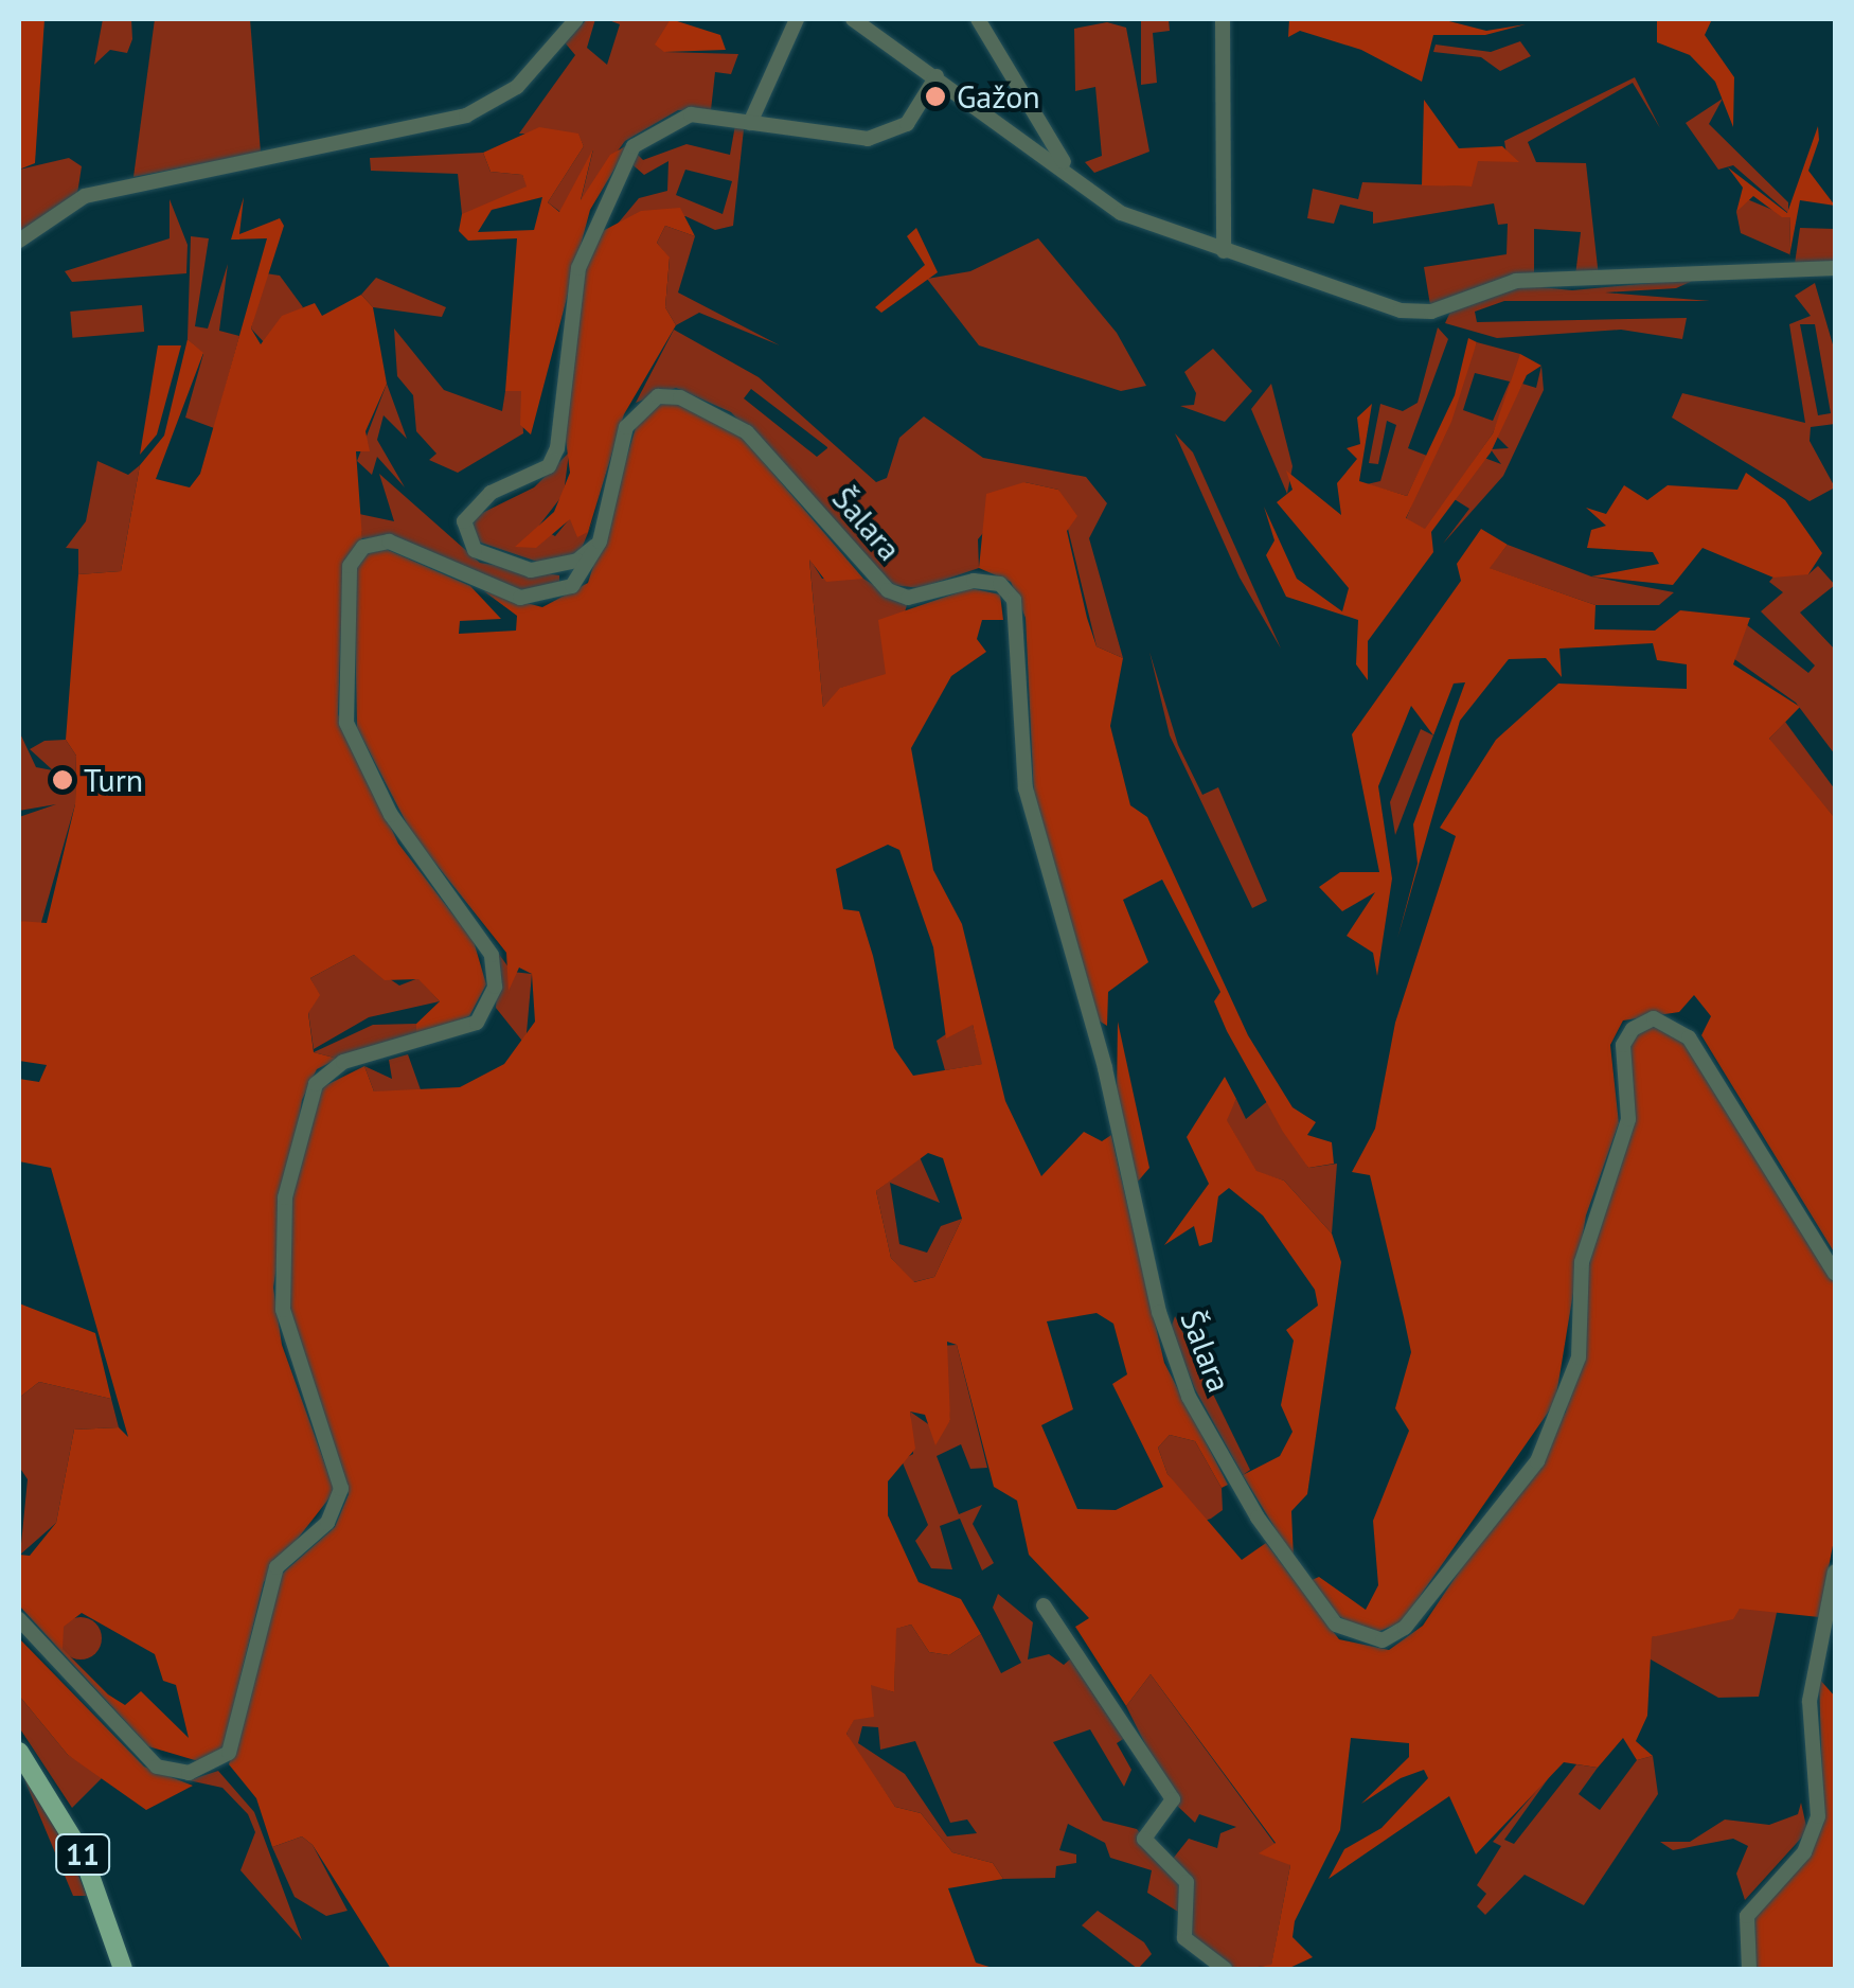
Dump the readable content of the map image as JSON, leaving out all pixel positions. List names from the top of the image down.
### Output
{
  "streets": {
    "main road": ["11"],
    "street": ["Šalara"]
  },
  "places": ["Gažon", "Turn"]
}
